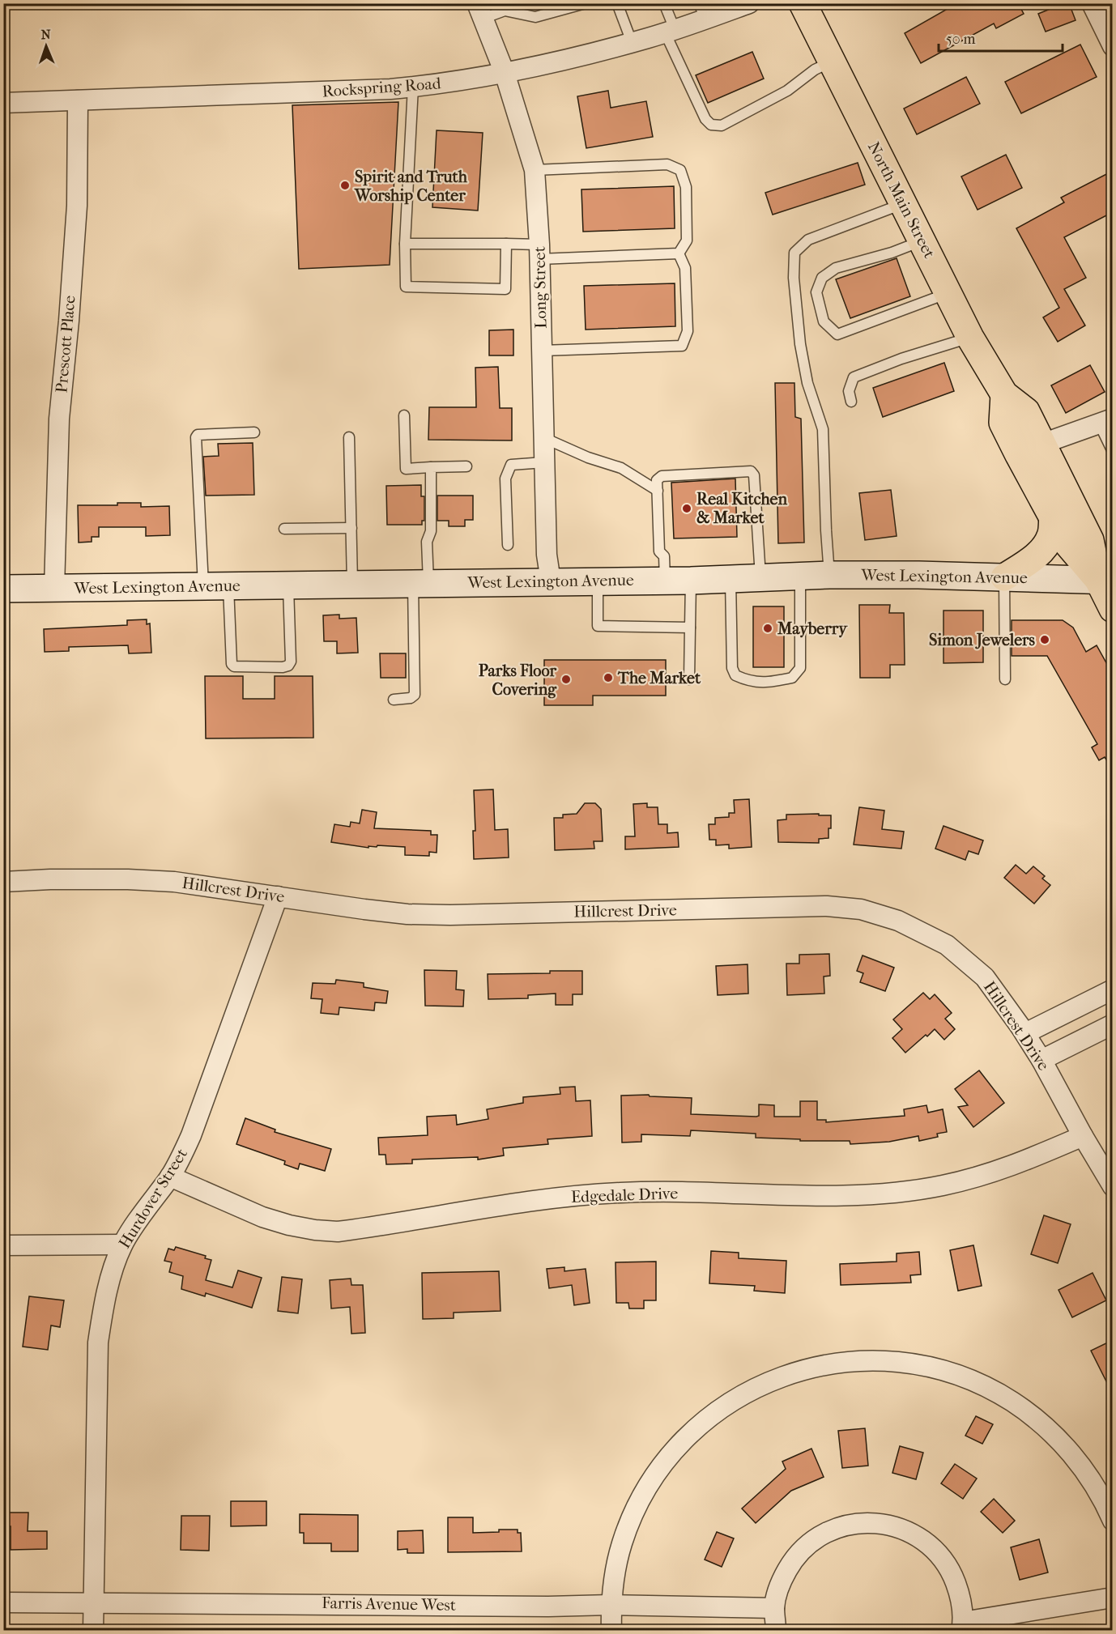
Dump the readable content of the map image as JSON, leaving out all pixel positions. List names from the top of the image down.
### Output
{
  "streets": {
    "main road": ["North Main Street"],
    "street": [
      "Rockspring Road",
      "Long Street",
      "Prescott Place",
      "West Lexington Avenue",
      "Hillcrest Drive",
      "Edgedale Drive",
      "Hurdover Street",
      "Farris Avenue West"
    ]
  },
  "crossings": [
    ["Rockspring Road", "Long Street"],
    ["Rockspring Road", "Prescott Place"],
    ["North Main Street", "West Lexington Avenue"],
    ["Long Street", "West Lexington Avenue"],
    ["Prescott Place", "West Lexington Avenue"],
    ["Hillcrest Drive", "Edgedale Drive"],
    ["Hillcrest Drive", "Hurdover Street"],
    ["Edgedale Drive", "Hurdover Street"],
    ["Hurdover Street", "Farris Avenue West"]
  ],
  "places": [
    "Spirit and Truth Worship Center",
    "Real Kitchen & Market",
    "Mayberry",
    "Simon Jewelers",
    "The Market",
    "Parks Floor Covering"
  ],
  "scale_bar": "50 m",
  "north": "top"
}
